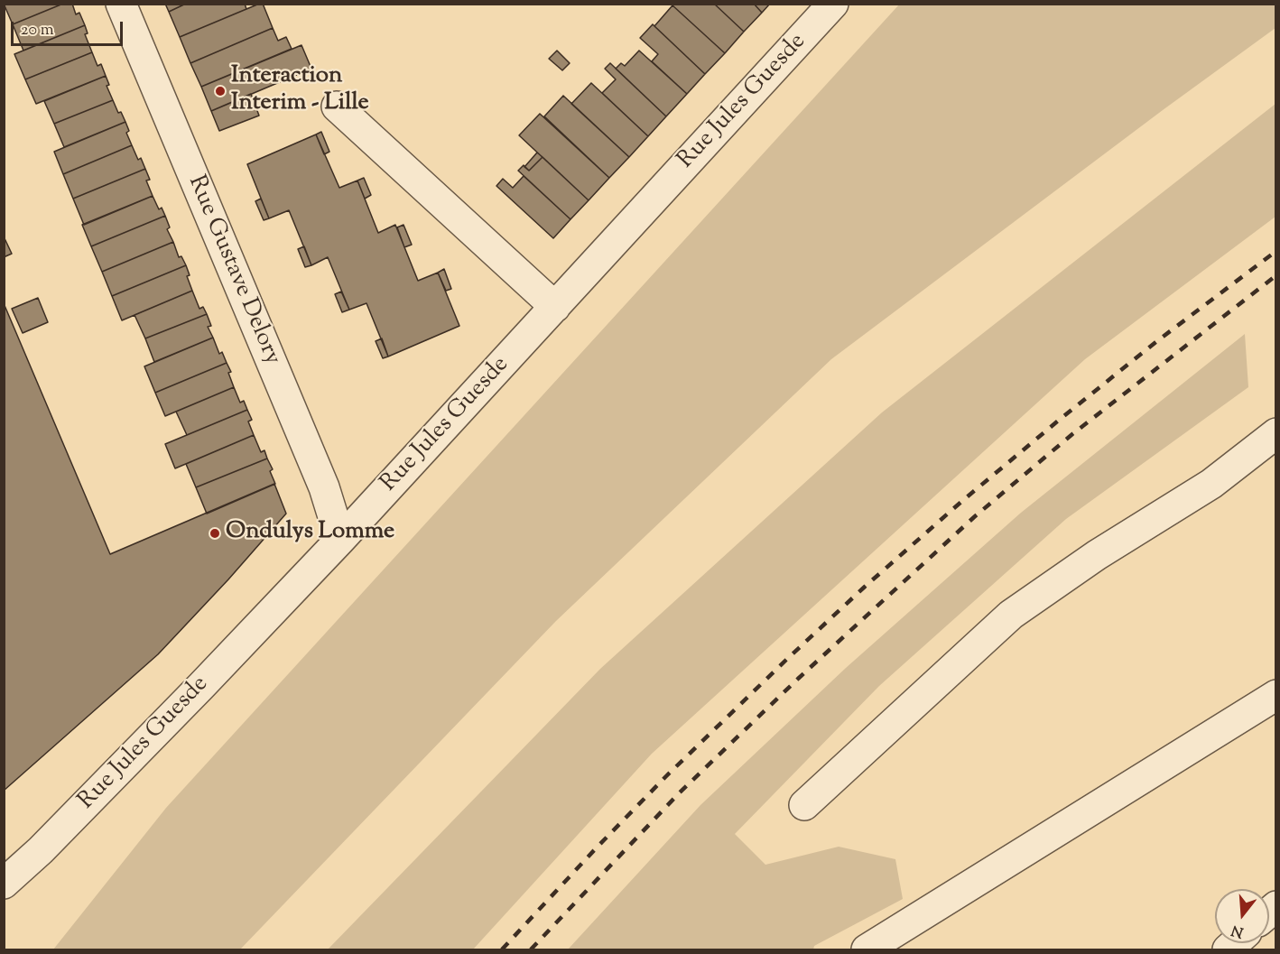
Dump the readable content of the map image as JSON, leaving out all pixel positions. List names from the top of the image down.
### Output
{
  "streets": {
    "street": ["Rue Jules Guesde", "Rue Gustave Delory"]
  },
  "crossings": [
    ["Rue Jules Guesde", "Rue Gustave Delory"]
  ],
  "places": ["Interaction Interim - Lille", "Ondulys Lomme"],
  "scale_bar": "20 m",
  "north": "bottom"
}
